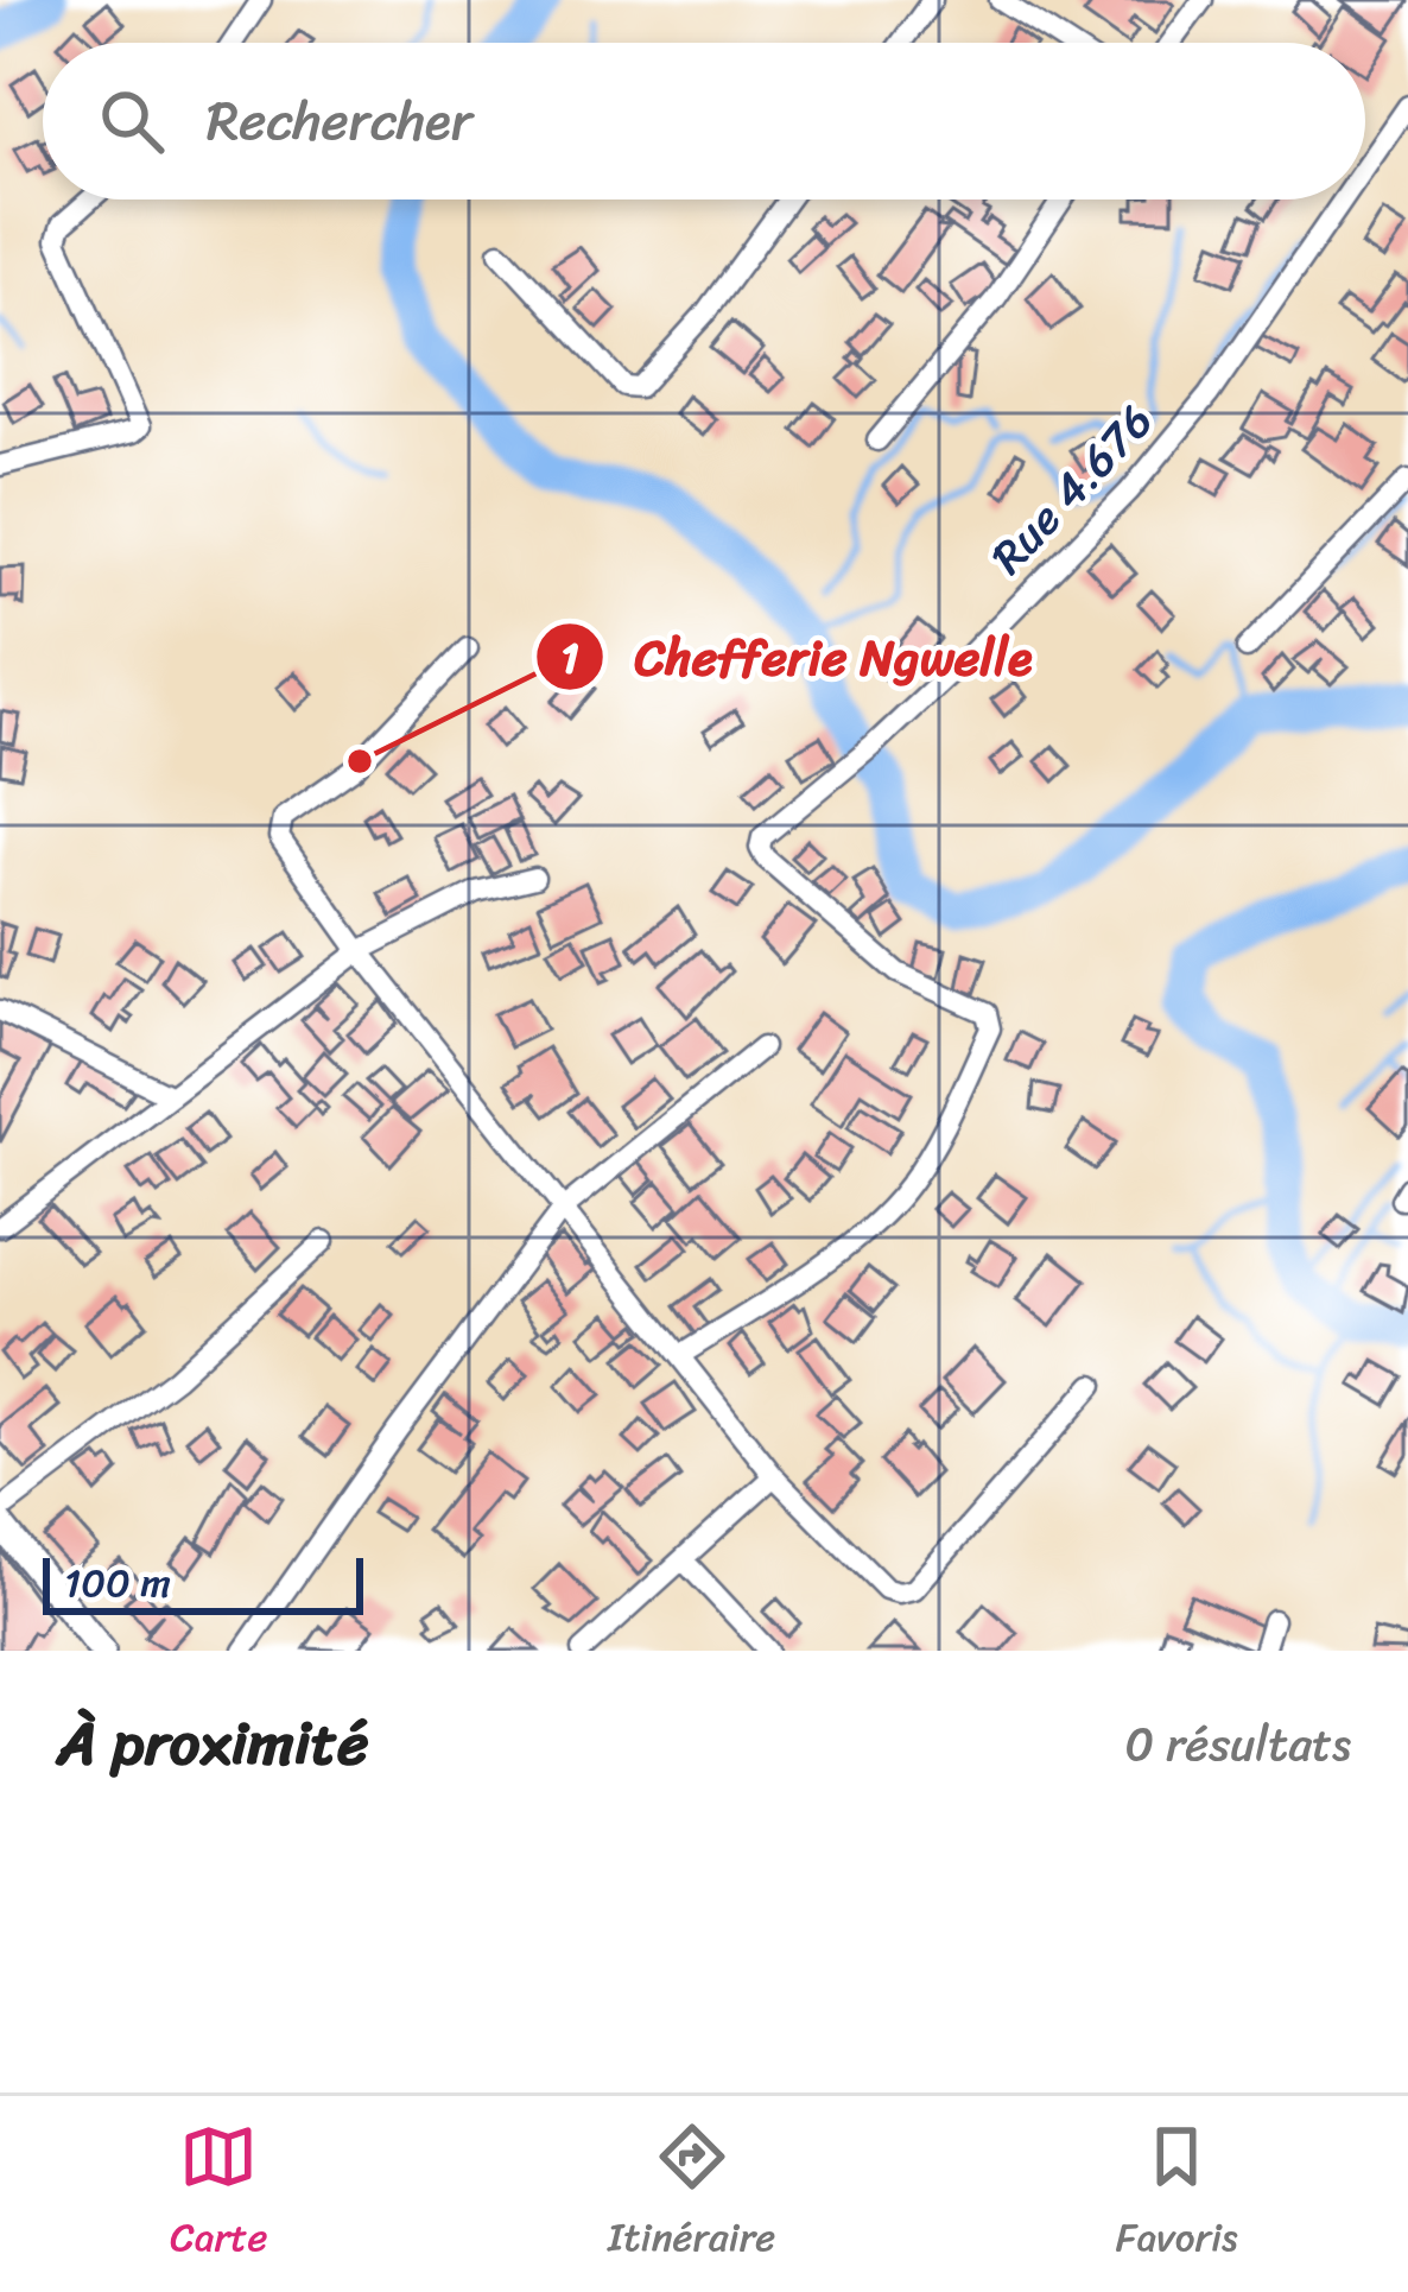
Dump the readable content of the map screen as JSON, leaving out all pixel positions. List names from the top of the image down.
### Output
{
  "streets": {
    "street": ["Rue 4.676"]
  },
  "places": ["Chefferie Ngwelle"],
  "scale_bar": "100 m",
  "page": {
    "search": "Rechercher",
    "scale": "100 m",
    "heading": ["À proximité", "0 résultats"],
    "nav": ["Carte", "Itinéraire", "Favoris"]
  }
}
